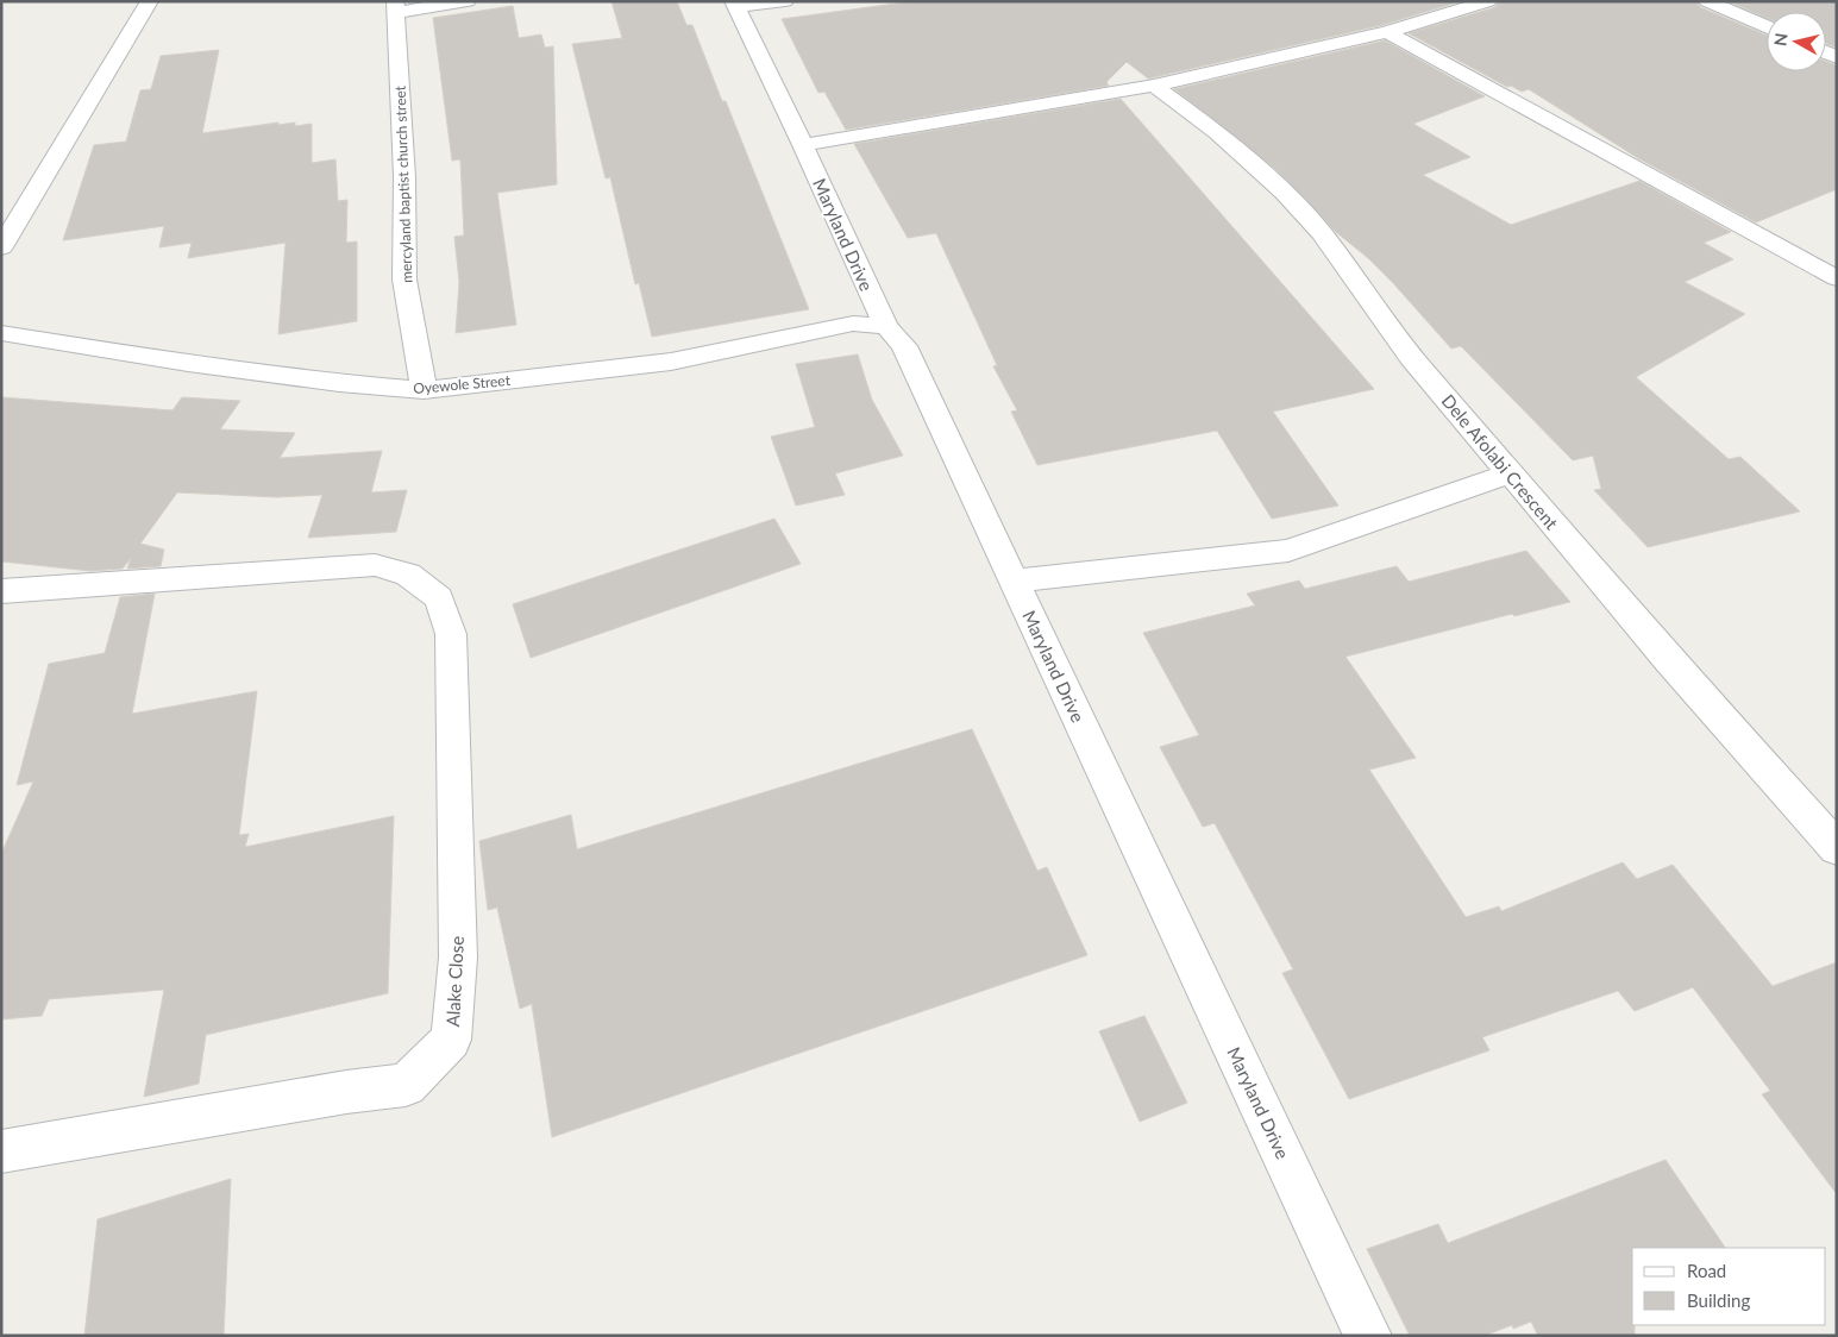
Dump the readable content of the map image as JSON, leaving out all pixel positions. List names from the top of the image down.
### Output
{
  "streets": {
    "street": [
      "mercyland baptist church street",
      "Maryland Drive",
      "Oyewole Street",
      "Dele Afolabi Crescent",
      "Alake Close"
    ]
  },
  "crossings": [
    ["mercyland baptist church street", "Oyewole Street"],
    ["Maryland Drive", "Oyewole Street"]
  ],
  "legend": ["Road", "Building"],
  "north": "left"
}
